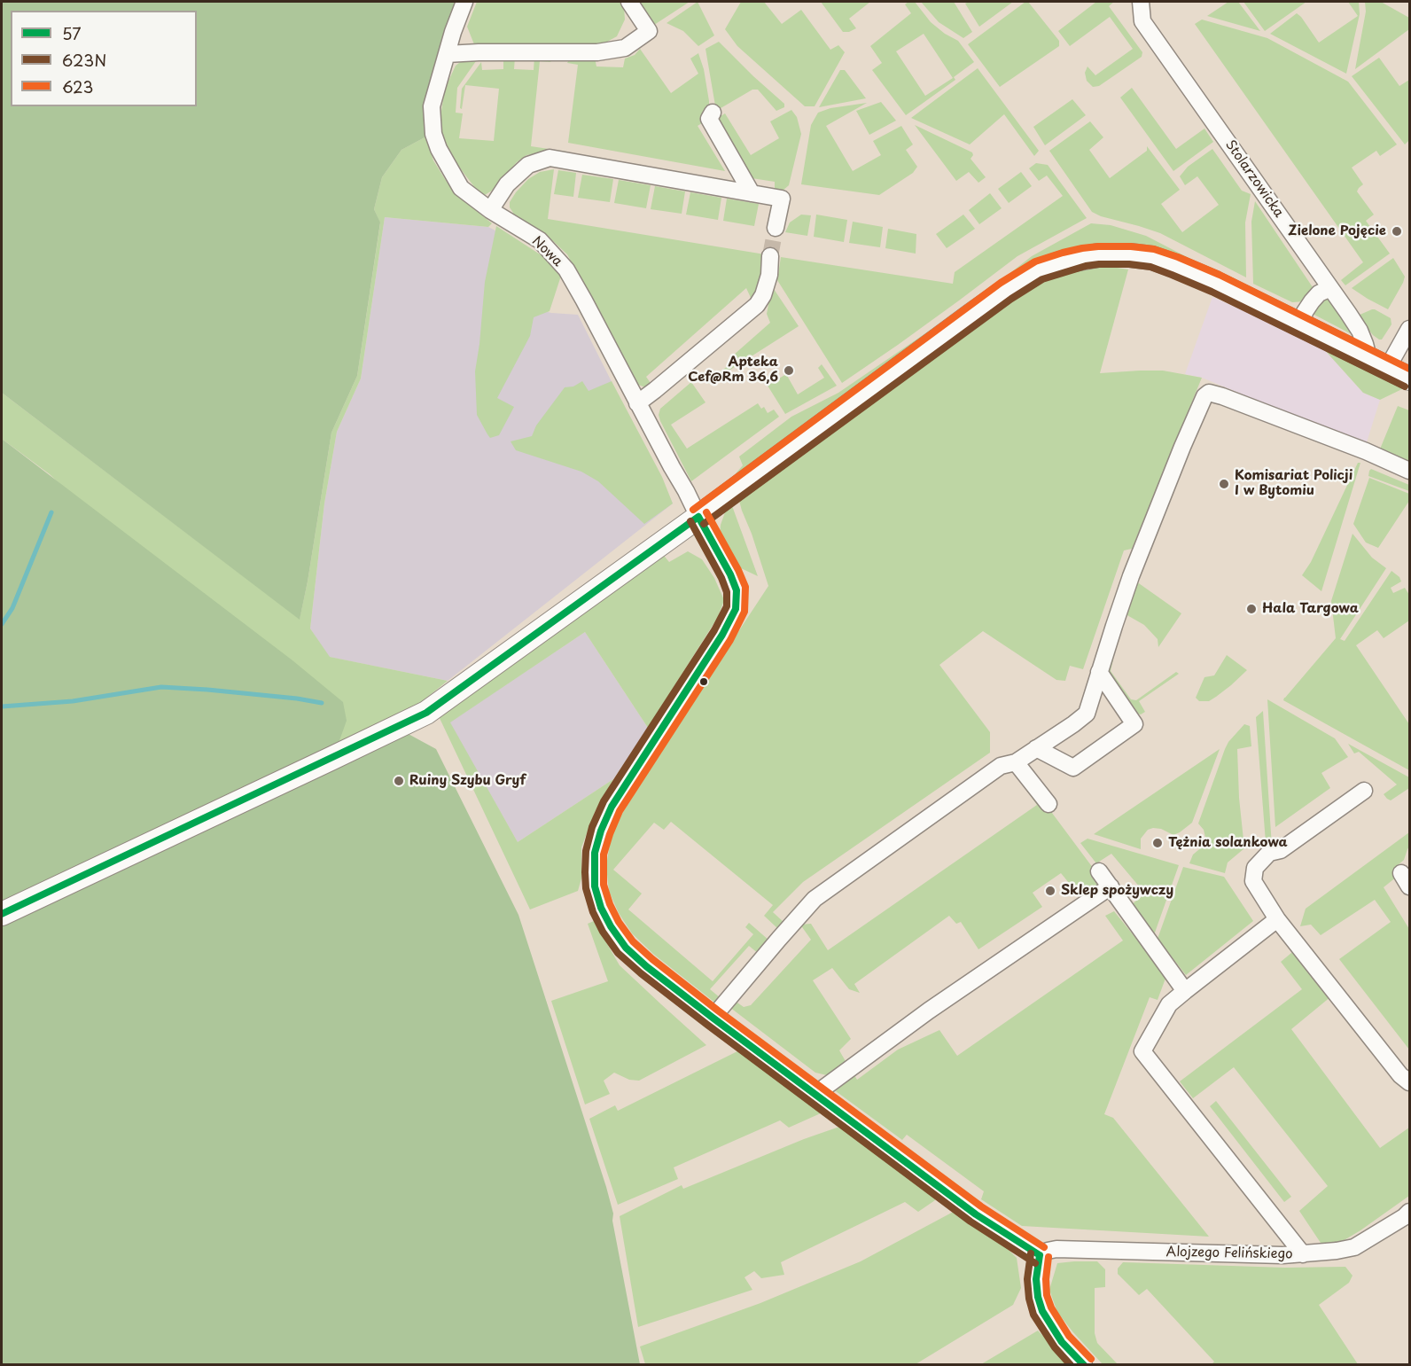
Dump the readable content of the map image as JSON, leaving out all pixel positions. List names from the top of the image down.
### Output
{
  "streets": {
    "street": ["Stolarzowicka", "Nowa", "Alojzego Felińskiego"]
  },
  "places": [
    "Zielone Pojęcie",
    "Apteka Cef@Rm 36,6",
    "Komisariat Policji I w Bytomiu",
    "Hala Targowa",
    "Ruiny Szybu Gryf",
    "Tężnia solankowa",
    "Sklep spożywczy"
  ],
  "lines": ["transit line 623", "transit line 623N", "transit line 57"],
  "legend": ["57", "623N", "623"]
}
